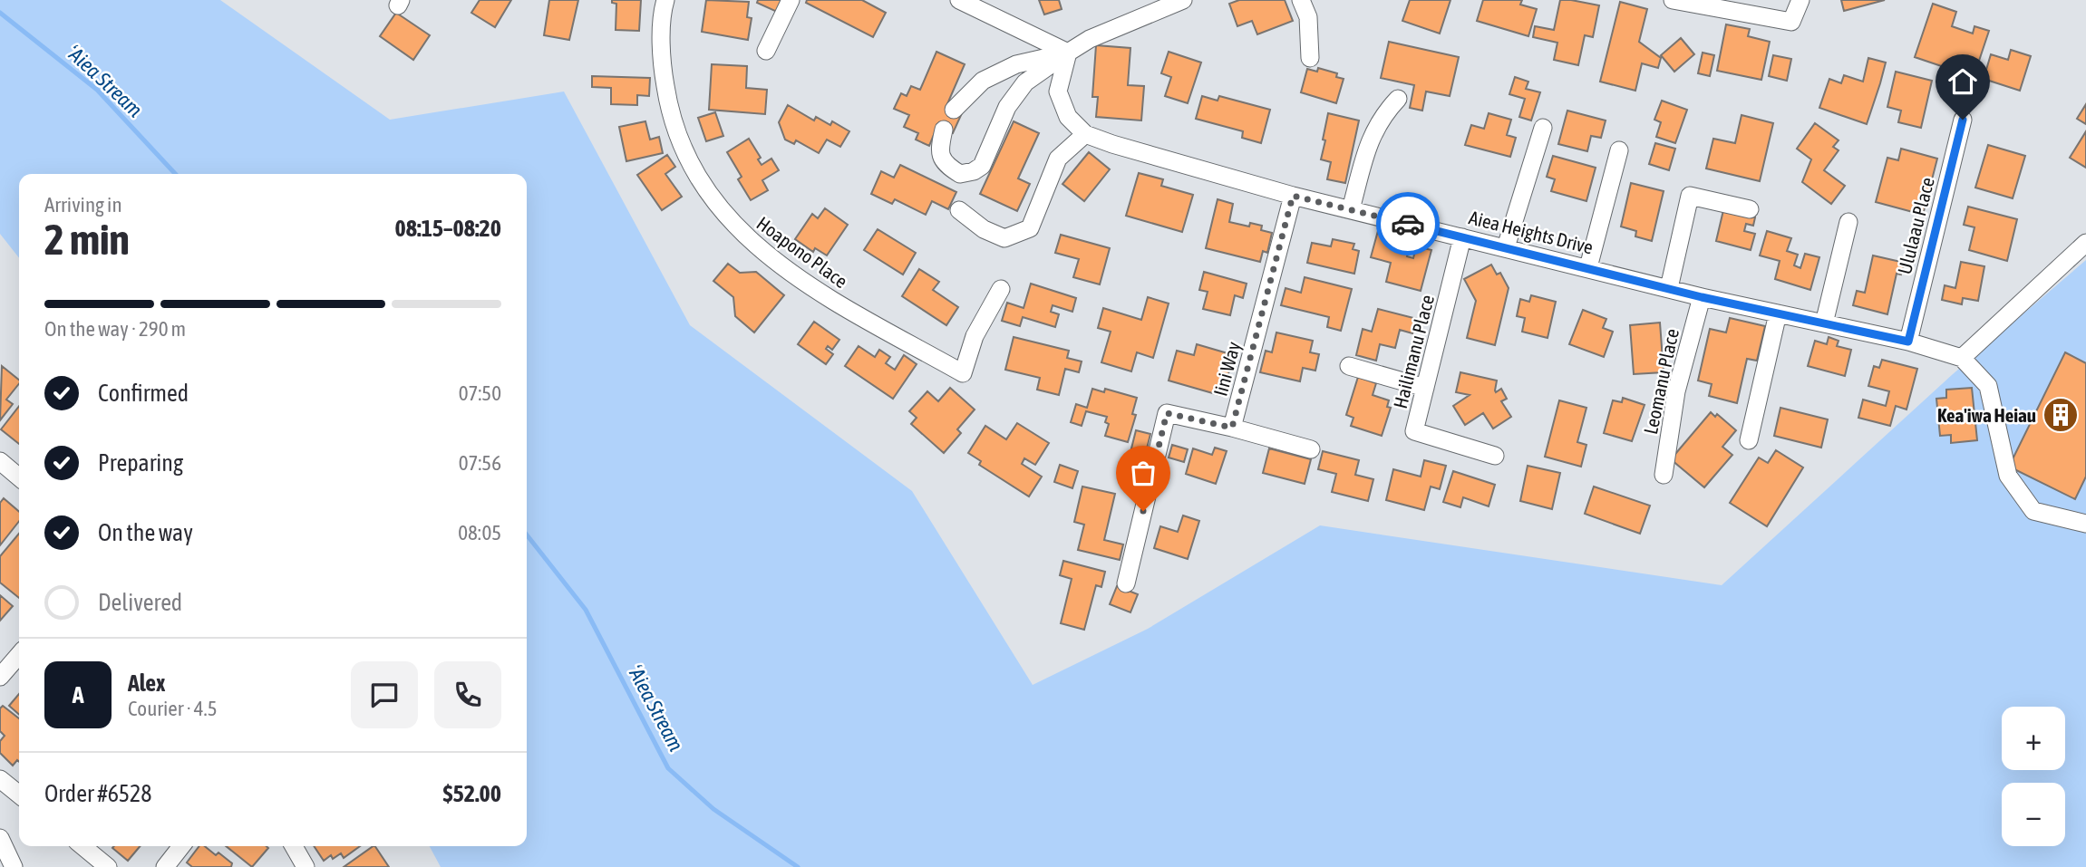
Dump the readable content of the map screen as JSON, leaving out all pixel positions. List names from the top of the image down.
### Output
{
  "streets": {
    "street": [
      "Ululaau Place",
      "Aiea Heights Drive",
      "Hoapono Place",
      "Hailimanu Place",
      "Iini Way",
      "Leomanu Place"
    ]
  },
  "crossings": [
    ["Ululaau Place", "Aiea Heights Drive"],
    ["Aiea Heights Drive", "Hailimanu Place"],
    ["Aiea Heights Drive", "Iini Way"],
    ["Aiea Heights Drive", "Leomanu Place"]
  ],
  "water": ["ʻAiea Stream"],
  "places": {
    "building": ["Kea'iwa Heiau"]
  },
  "page": {
    "heading": ["2 min", "Arriving in", "08:15–08:20"],
    "panel": [
      "Alex",
      "Courier · 4.5",
      "Order #6528",
      "$52.00"
    ],
    "bar": "On the way · 290 m",
    "list": [
      ["Confirmed", "07:50"],
      ["Preparing", "07:56"],
      ["On the way", "08:05"],
      "Delivered"
    ],
    "round": "A",
    "map_buttons": ["+", "−"]
  }
}
